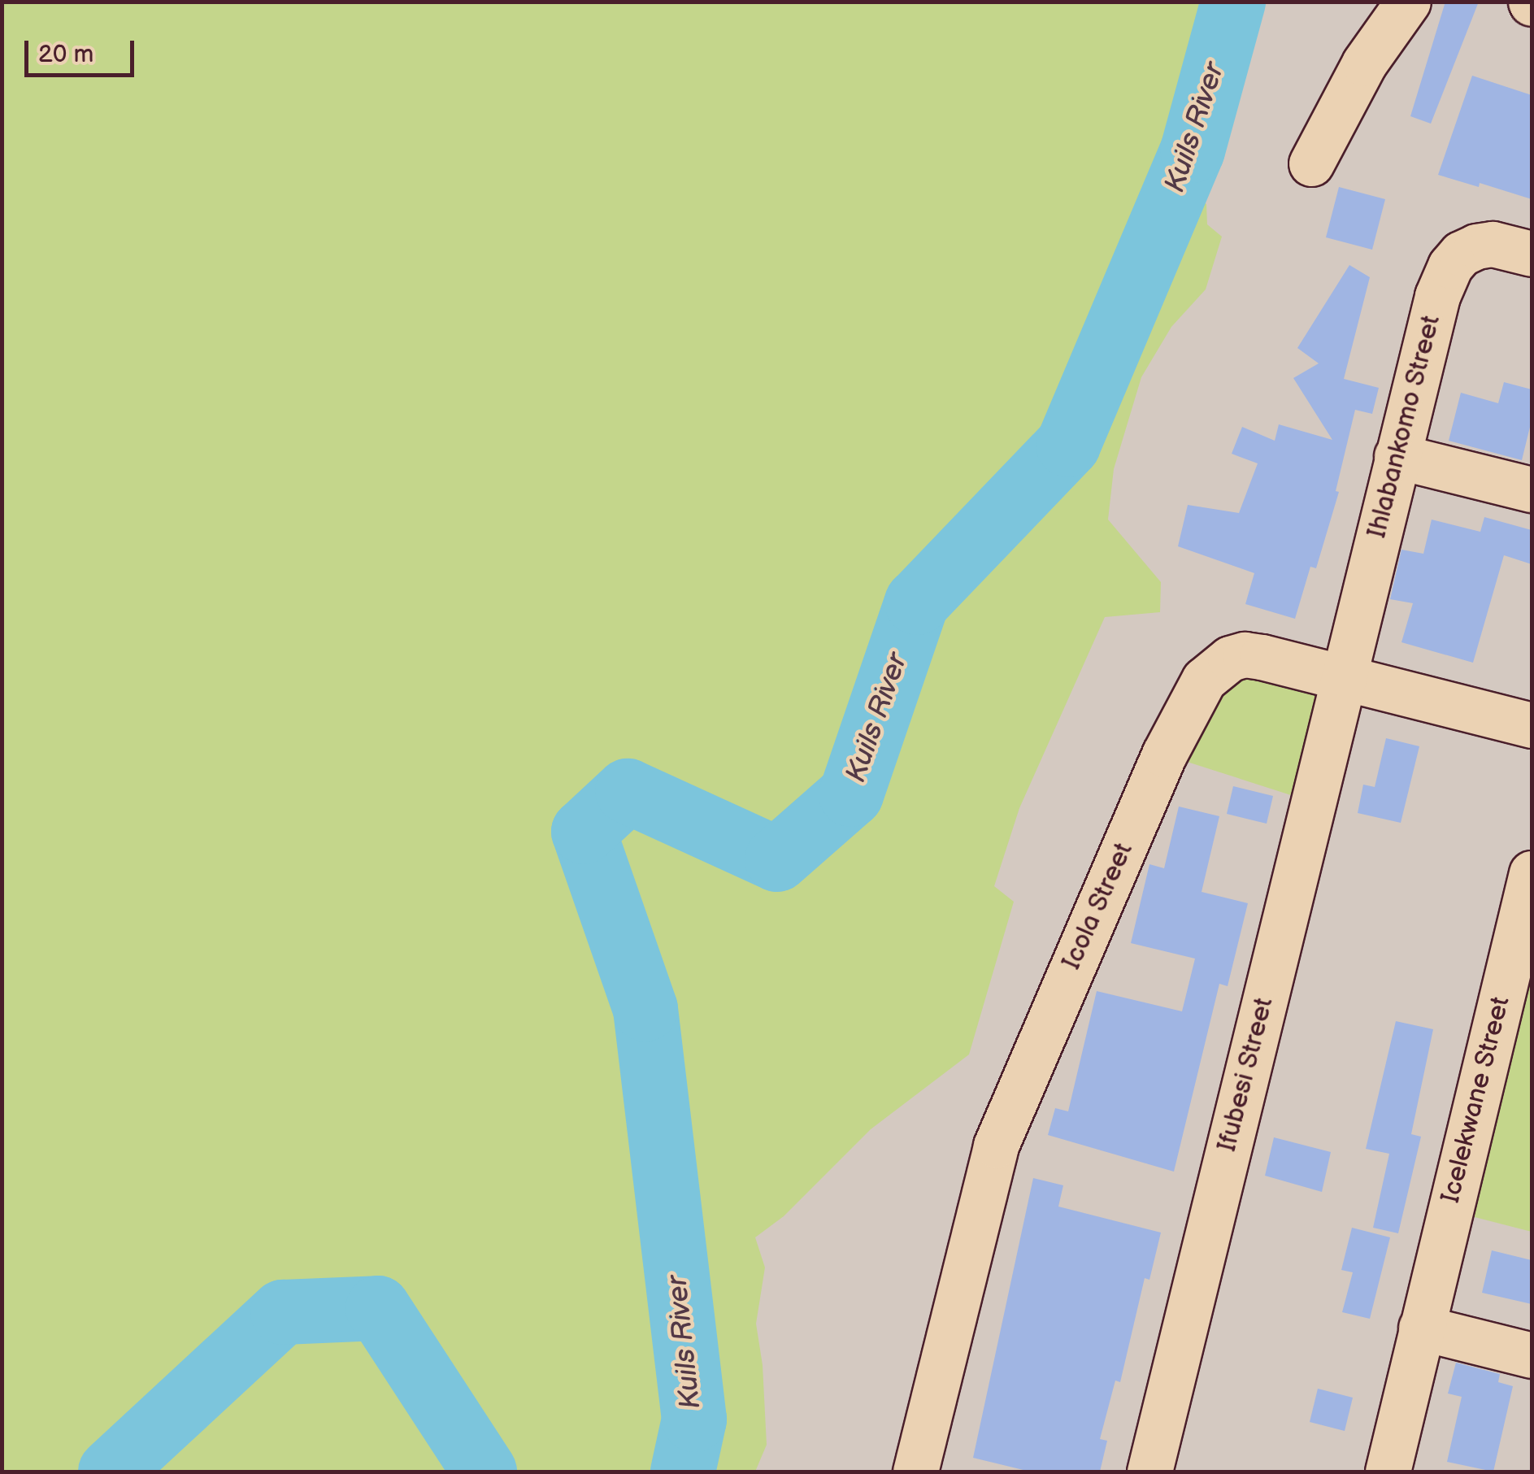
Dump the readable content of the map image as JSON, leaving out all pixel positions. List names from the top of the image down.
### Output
{
  "streets": {
    "street": [
      "Ihlabankomo Street",
      "Icola Street",
      "Ifubesi Street",
      "Icelekwane Street"
    ]
  },
  "crossings": [
    ["Ihlabankomo Street", "Icola Street"],
    ["Ihlabankomo Street", "Ifubesi Street"],
    ["Icola Street", "Ifubesi Street"]
  ],
  "water": ["Kuils River"],
  "scale_bar": "20 m"
}
